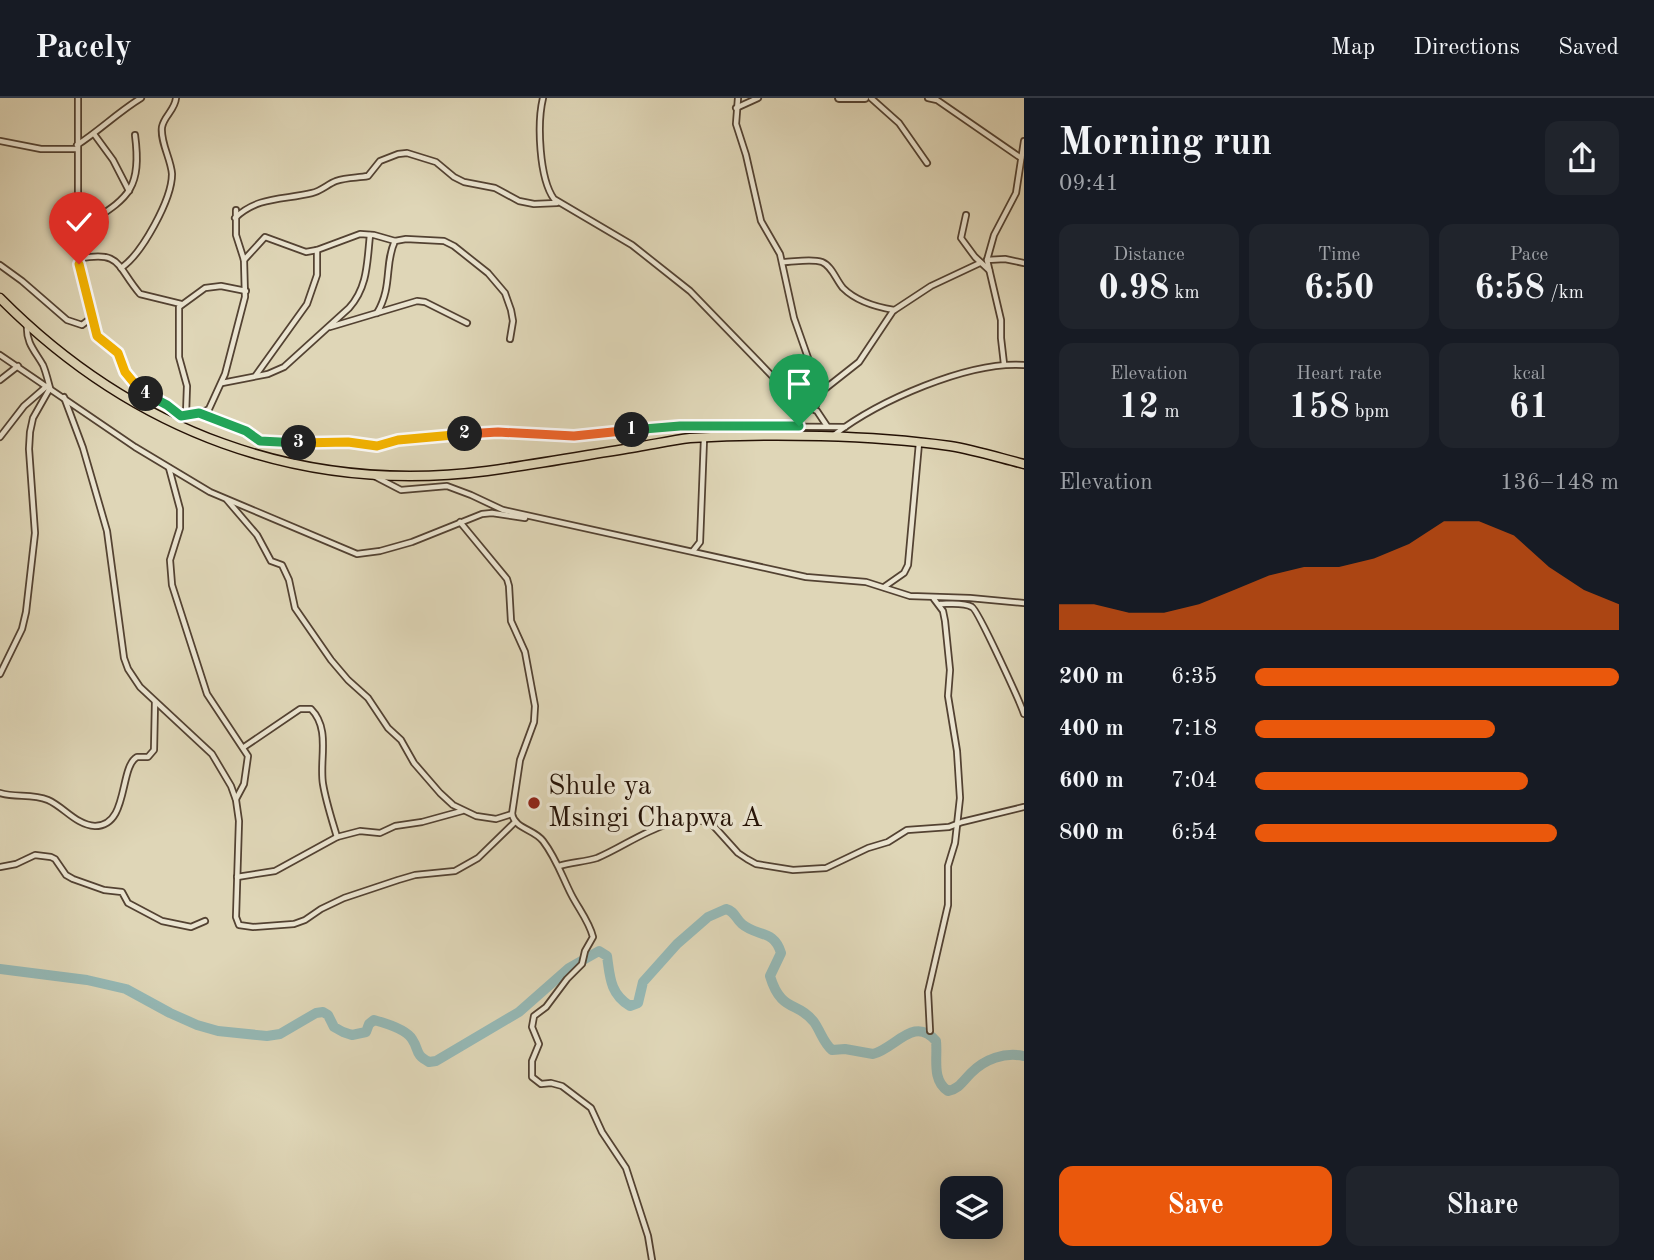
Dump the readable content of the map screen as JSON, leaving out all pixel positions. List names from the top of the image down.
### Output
{
  "places": ["Shule ya Msingi Chapwa A"],
  "page": {
    "header": "Pacely",
    "nav": ["Map", "Directions", "Saved"],
    "heading": ["Morning run", "09:41"],
    "stats": [
      ["Distance", "0.98 km"],
      ["Time", "6:50"],
      ["Pace", "6:58 /km"],
      ["Elevation", "12 m"],
      ["Heart rate", "158 bpm"],
      ["kcal", "61"]
    ],
    "pins": [
      "4",
      "1",
      "2",
      "3"
    ],
    "chart": ["Elevation", "136–148 m"],
    "list": [
      {
        "name": "200 m",
        "note": "6:35"
      },
      {
        "name": "400 m",
        "note": "7:18"
      },
      {
        "name": "600 m",
        "note": "7:04"
      },
      {
        "name": "800 m",
        "note": "6:54"
      }
    ],
    "buttons": ["Save", "Share"]
  }
}
